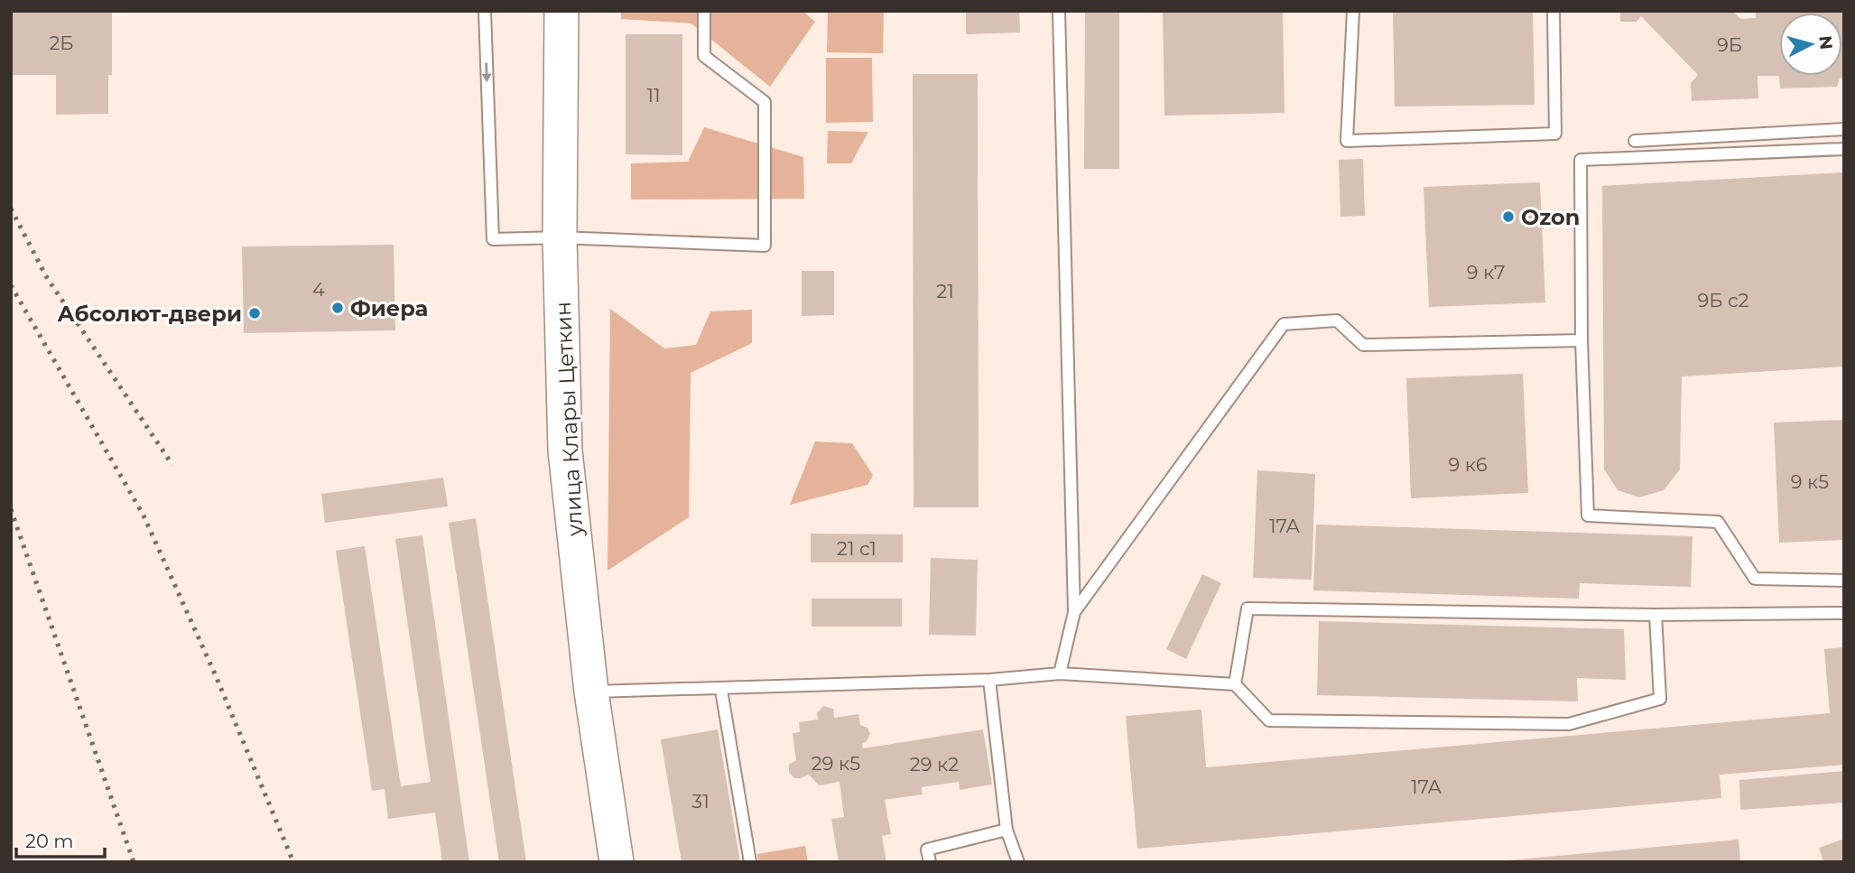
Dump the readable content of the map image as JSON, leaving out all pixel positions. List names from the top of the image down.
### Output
{
  "streets": {
    "street": ["улица Клары Цеткин"]
  },
  "places": ["Ozon", "Фиера", "Абсолют-двери"],
  "house_numbers": [
    "2Б",
    "9Б",
    "11",
    "9 к7",
    "4",
    "21",
    "9Б с2",
    "9 к6",
    "9 к5",
    "17А",
    "21 с1",
    "29 к5",
    "29 к2",
    "17А",
    "31"
  ],
  "scale_bar": "20 m",
  "north": "right"
}
